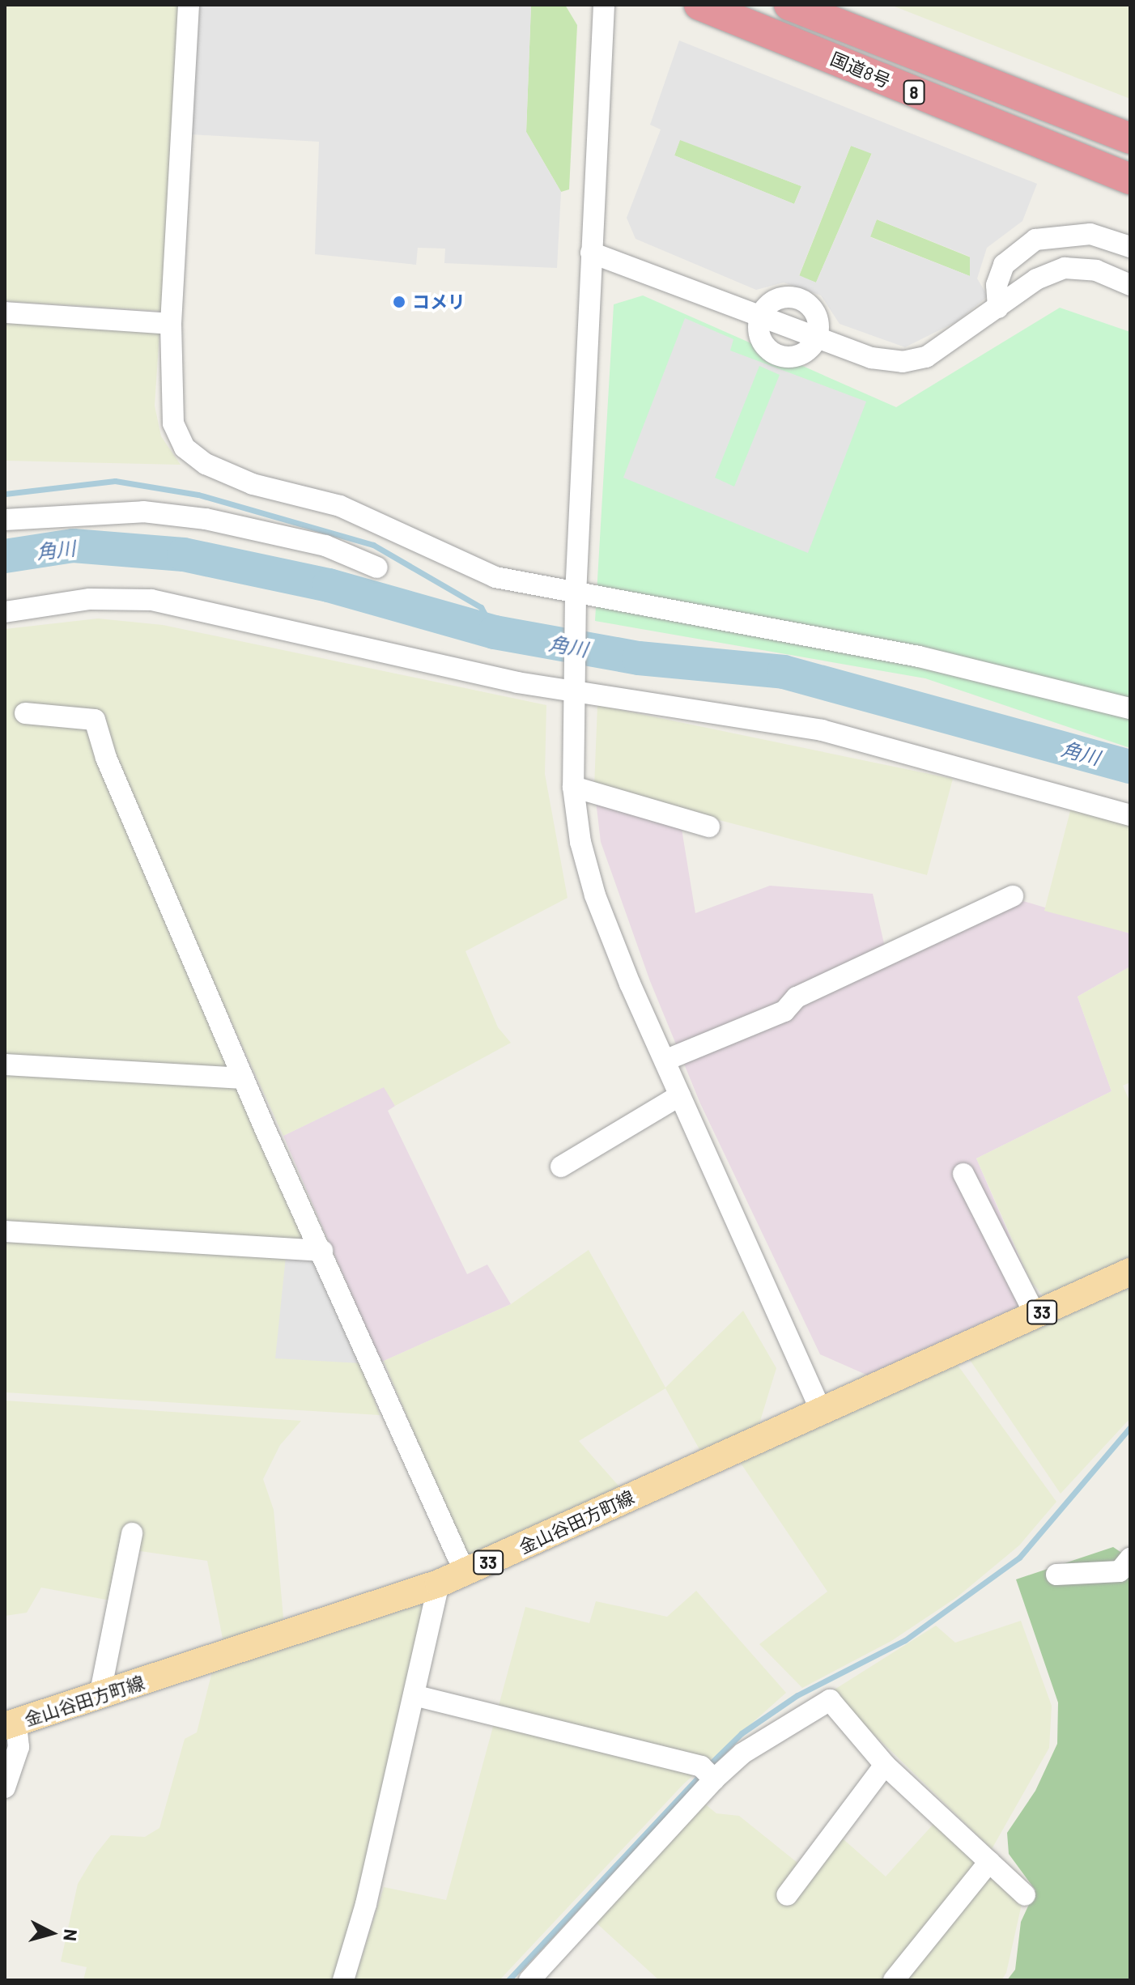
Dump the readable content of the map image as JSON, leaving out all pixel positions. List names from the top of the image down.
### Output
{
  "streets": {
    "highway": ["国道8号", "8"],
    "main road": ["33", "金山谷田方町線"]
  },
  "water": ["角川"],
  "places": ["コメリ"],
  "north": "right"
}
